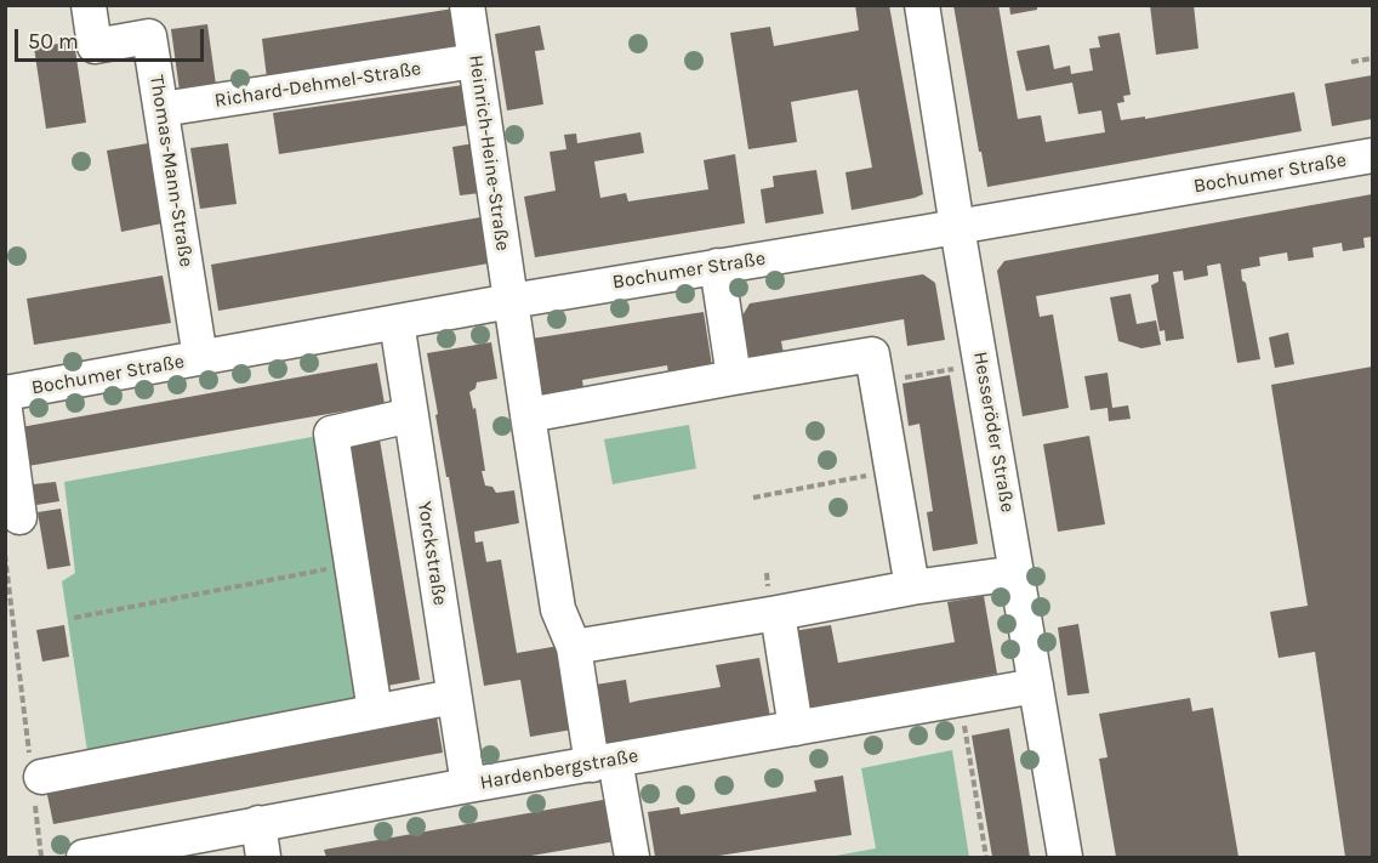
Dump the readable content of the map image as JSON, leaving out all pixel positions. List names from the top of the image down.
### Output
{
  "streets": {
    "street": [
      "Richard-Dehmel-Straße",
      "Heinrich-Heine-Straße",
      "Thomas-Mann-Straße",
      "Bochumer Straße",
      "Hesseröder Straße",
      "Yorckstraße",
      "Hardenbergstraße"
    ]
  },
  "crossings": [
    ["Richard-Dehmel-Straße", "Heinrich-Heine-Straße"],
    ["Richard-Dehmel-Straße", "Thomas-Mann-Straße"],
    ["Heinrich-Heine-Straße", "Bochumer Straße"],
    ["Heinrich-Heine-Straße", "Hardenbergstraße"],
    ["Thomas-Mann-Straße", "Bochumer Straße"],
    ["Bochumer Straße", "Hesseröder Straße"],
    ["Bochumer Straße", "Yorckstraße"],
    ["Hesseröder Straße", "Hardenbergstraße"],
    ["Yorckstraße", "Hardenbergstraße"]
  ],
  "scale_bar": "50 m"
}
